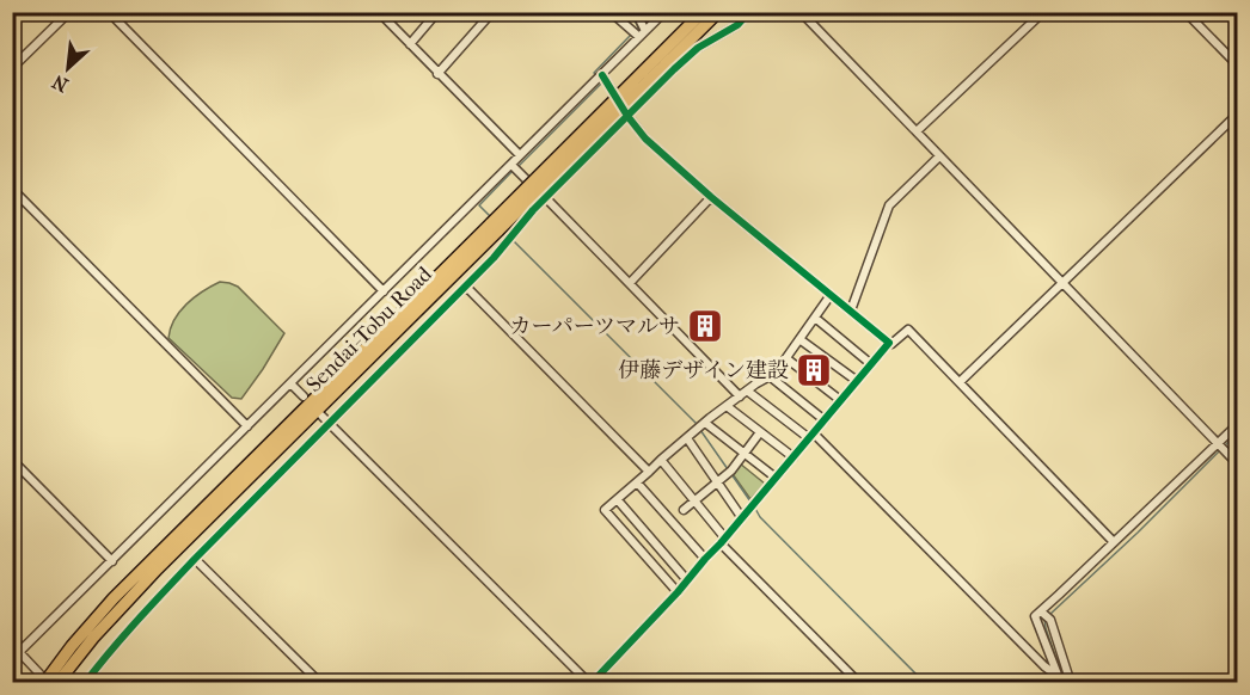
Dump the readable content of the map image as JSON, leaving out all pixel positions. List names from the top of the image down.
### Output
{
  "streets": {
    "highway": ["Sendai-Tobu Road"]
  },
  "places": {
    "building": ["カーパーツマルサ", "伊藤デザイン建設"]
  },
  "north": "bottom left"
}
